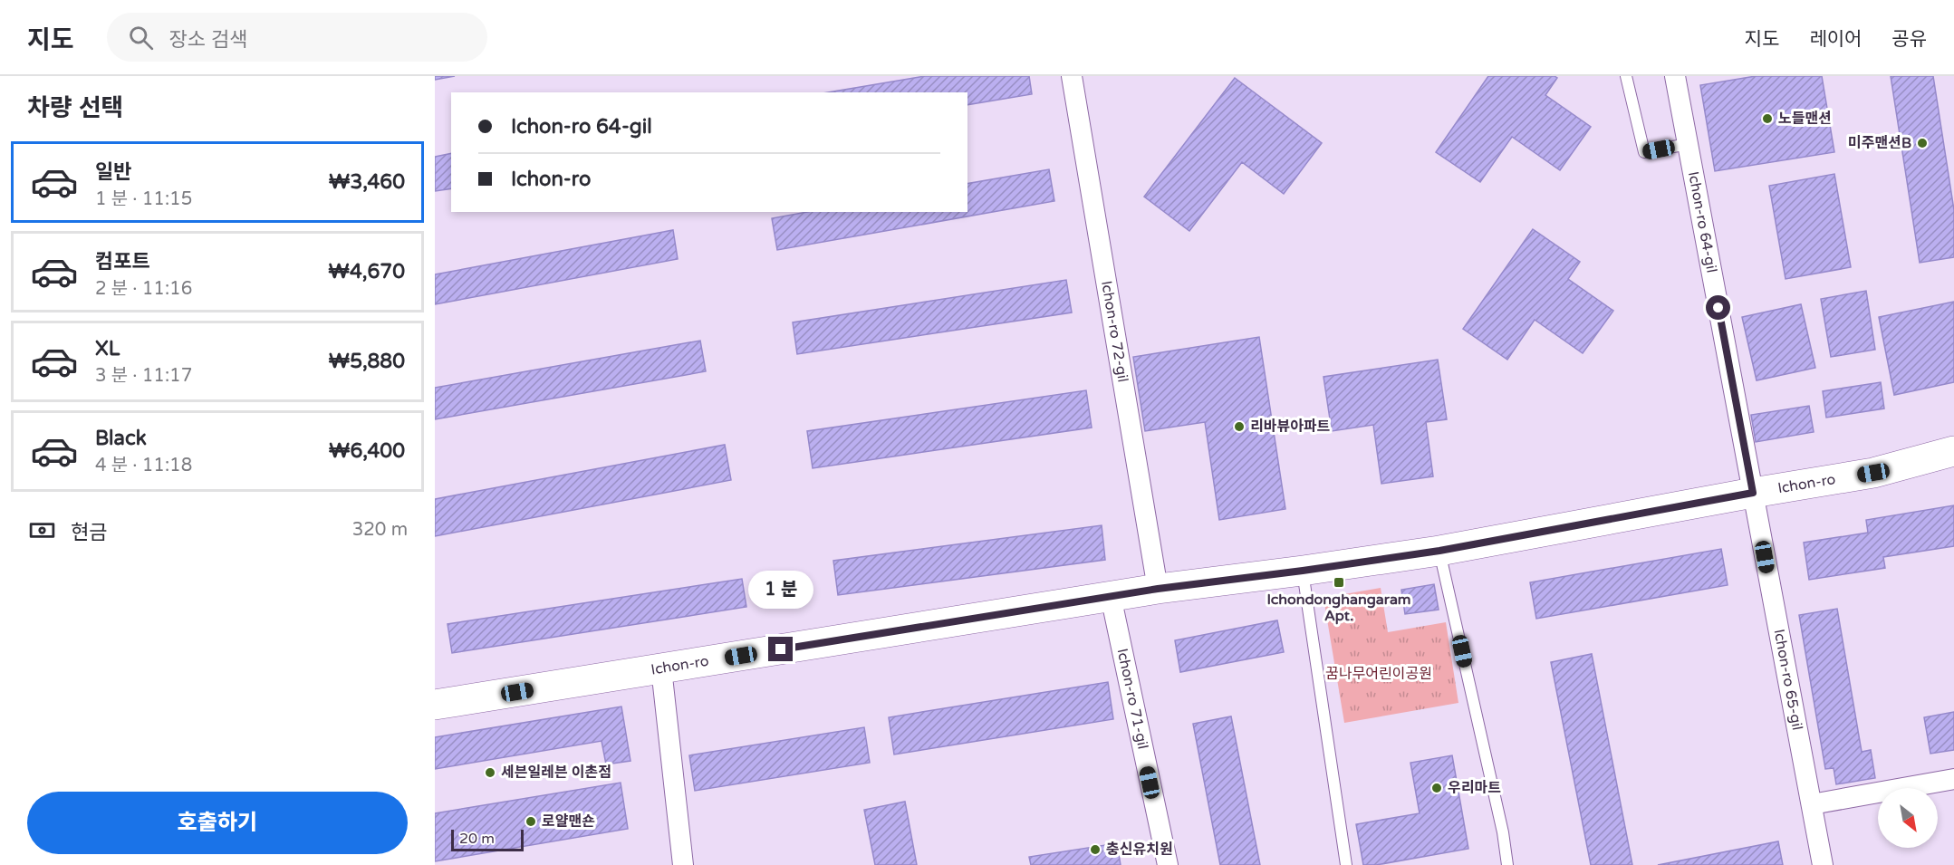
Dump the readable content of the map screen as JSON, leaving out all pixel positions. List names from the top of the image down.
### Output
{
  "streets": {
    "street": [
      "Ichon-ro 64-gil",
      "Ichon-ro 72-gil",
      "Ichon-ro",
      "Ichon-ro 65-gil",
      "Ichon-ro 71-gil"
    ]
  },
  "crossings": [
    ["Ichon-ro 64-gil", "Ichon-ro"],
    ["Ichon-ro 64-gil", "Ichon-ro 65-gil"],
    ["Ichon-ro 72-gil", "Ichon-ro"],
    ["Ichon-ro", "Ichon-ro 65-gil"],
    ["Ichon-ro", "Ichon-ro 71-gil"]
  ],
  "parks": ["꿈나무어린이공원"],
  "places": {
    "other": [
      "노들맨션",
      "미주맨션B",
      "리바뷰아파트",
      "세븐일레븐 이촌점",
      "우리마트",
      "로얄맨숀",
      "충신유치원"
    ],
    "transit": ["Ichondonghangaram Apt."]
  },
  "scale_bar": "20 m",
  "north": "bottom right",
  "page": {
    "header": "지도",
    "search": "장소 검색",
    "nav": ["지도", "레이어", "공유"],
    "heading": "차량 선택",
    "banner": ["Ichon-ro 64-gil", "Ichon-ro"],
    "list": [
      {
        "name": "일반",
        "note": "1 분 · 11:15",
        "value": "₩3,460"
      },
      {
        "name": "컴포트",
        "note": "2 분 · 11:16",
        "value": "₩4,670"
      },
      {
        "name": "XL",
        "note": "3 분 · 11:17",
        "value": "₩5,880"
      },
      {
        "name": "Black",
        "note": "4 분 · 11:18",
        "value": "₩6,400"
      }
    ],
    "pay": ["현금", "320 m"],
    "bubble": "1 분",
    "buttons": "호출하기",
    "scale": "20 m"
  }
}
